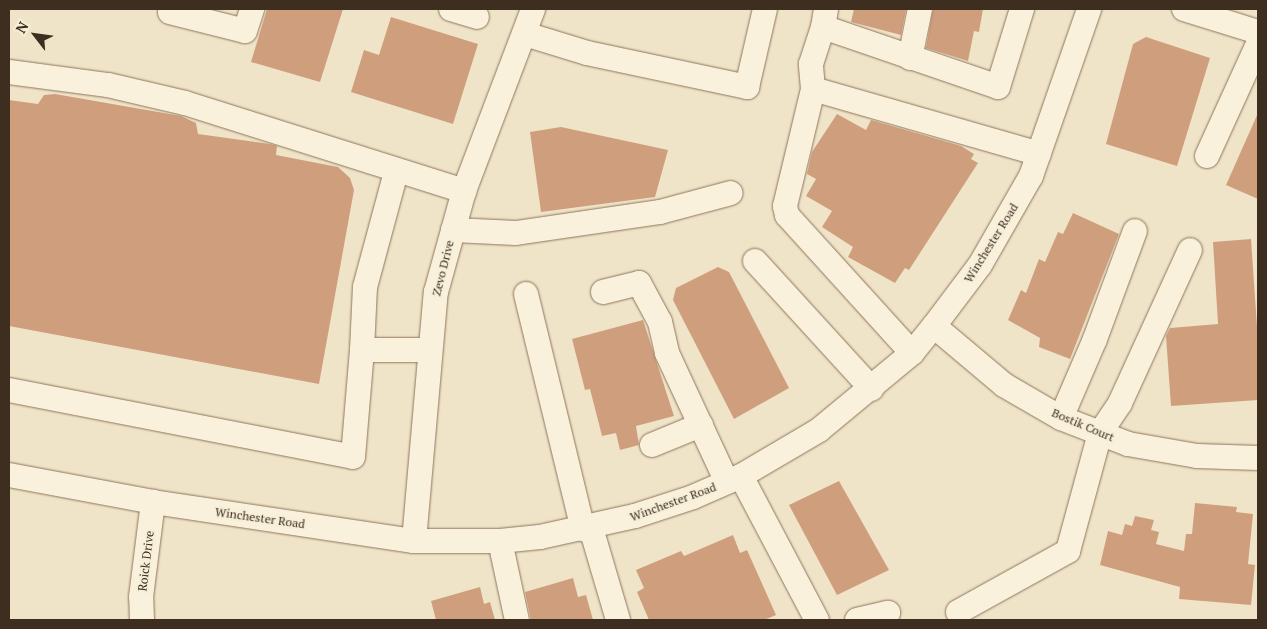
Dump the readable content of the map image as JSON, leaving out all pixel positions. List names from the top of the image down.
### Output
{
  "streets": {
    "street": [
      "Winchester Road",
      "Zevo Drive",
      "Bostik Court",
      "Roick Drive"
    ]
  },
  "crossings": [
    ["Winchester Road", "Zevo Drive"],
    ["Winchester Road", "Bostik Court"],
    ["Winchester Road", "Roick Drive"]
  ],
  "north": "top left"
}
